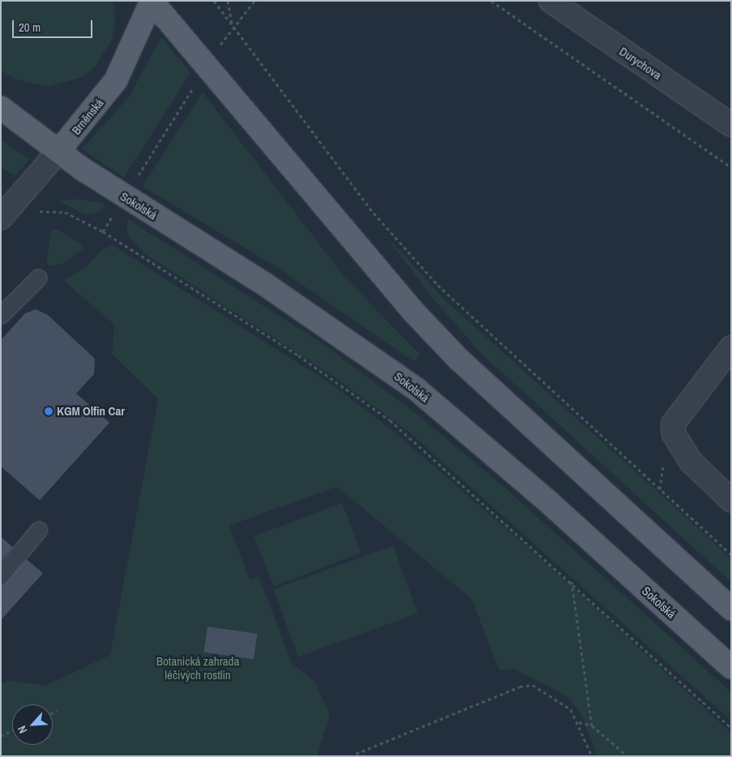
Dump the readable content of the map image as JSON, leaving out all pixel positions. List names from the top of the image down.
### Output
{
  "streets": {
    "main road": ["Brněnská", "Sokolská"],
    "street": ["Durychova"]
  },
  "crossings": [
    ["Brněnská", "Sokolská"]
  ],
  "parks": ["Botanická zahrada léčivých rostlin"],
  "places": ["KGM Olfin Car"],
  "scale_bar": "20 m",
  "north": "bottom left"
}
